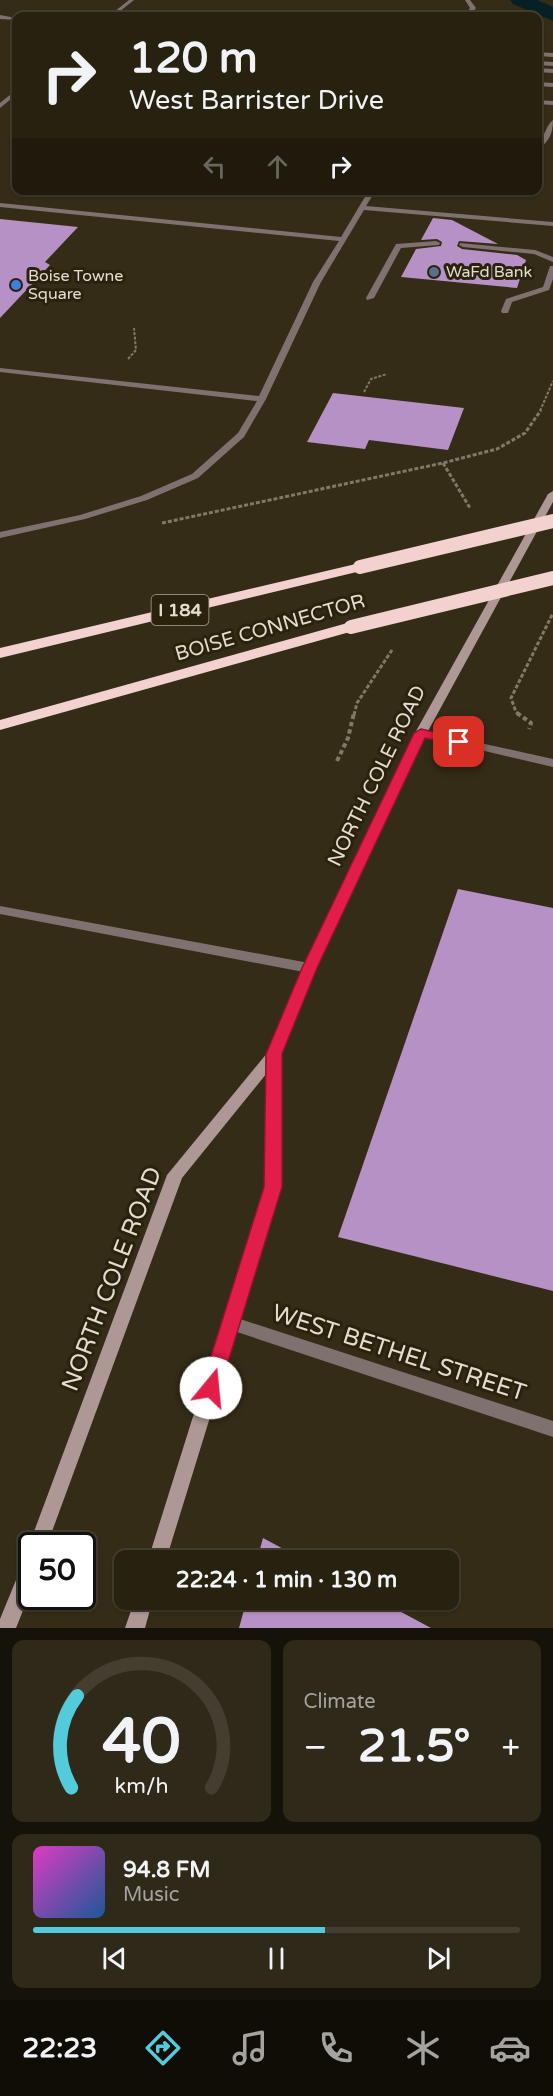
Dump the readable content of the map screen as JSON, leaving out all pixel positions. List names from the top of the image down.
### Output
{
  "streets": {
    "highway": ["I 184", "BOISE CONNECTOR"],
    "main road": ["NORTH COLE ROAD"],
    "street": ["WEST BETHEL STREET"]
  },
  "crossings": [
    ["NORTH COLE ROAD", "WEST BETHEL STREET"]
  ],
  "places": ["WaFd Bank", "Boise Towne Square"],
  "page": {
    "turn": ["120 m", "West Barrister Drive"],
    "limit": "50",
    "trip": "22:24 · 1 min · 130 m",
    "tile": "Climate",
    "heat": ["−", "21.5°", "+"],
    "song": ["94.8 FM", "Music"],
    "tabs": "22:23",
    "gauge": ["40", "km/h"]
  }
}
